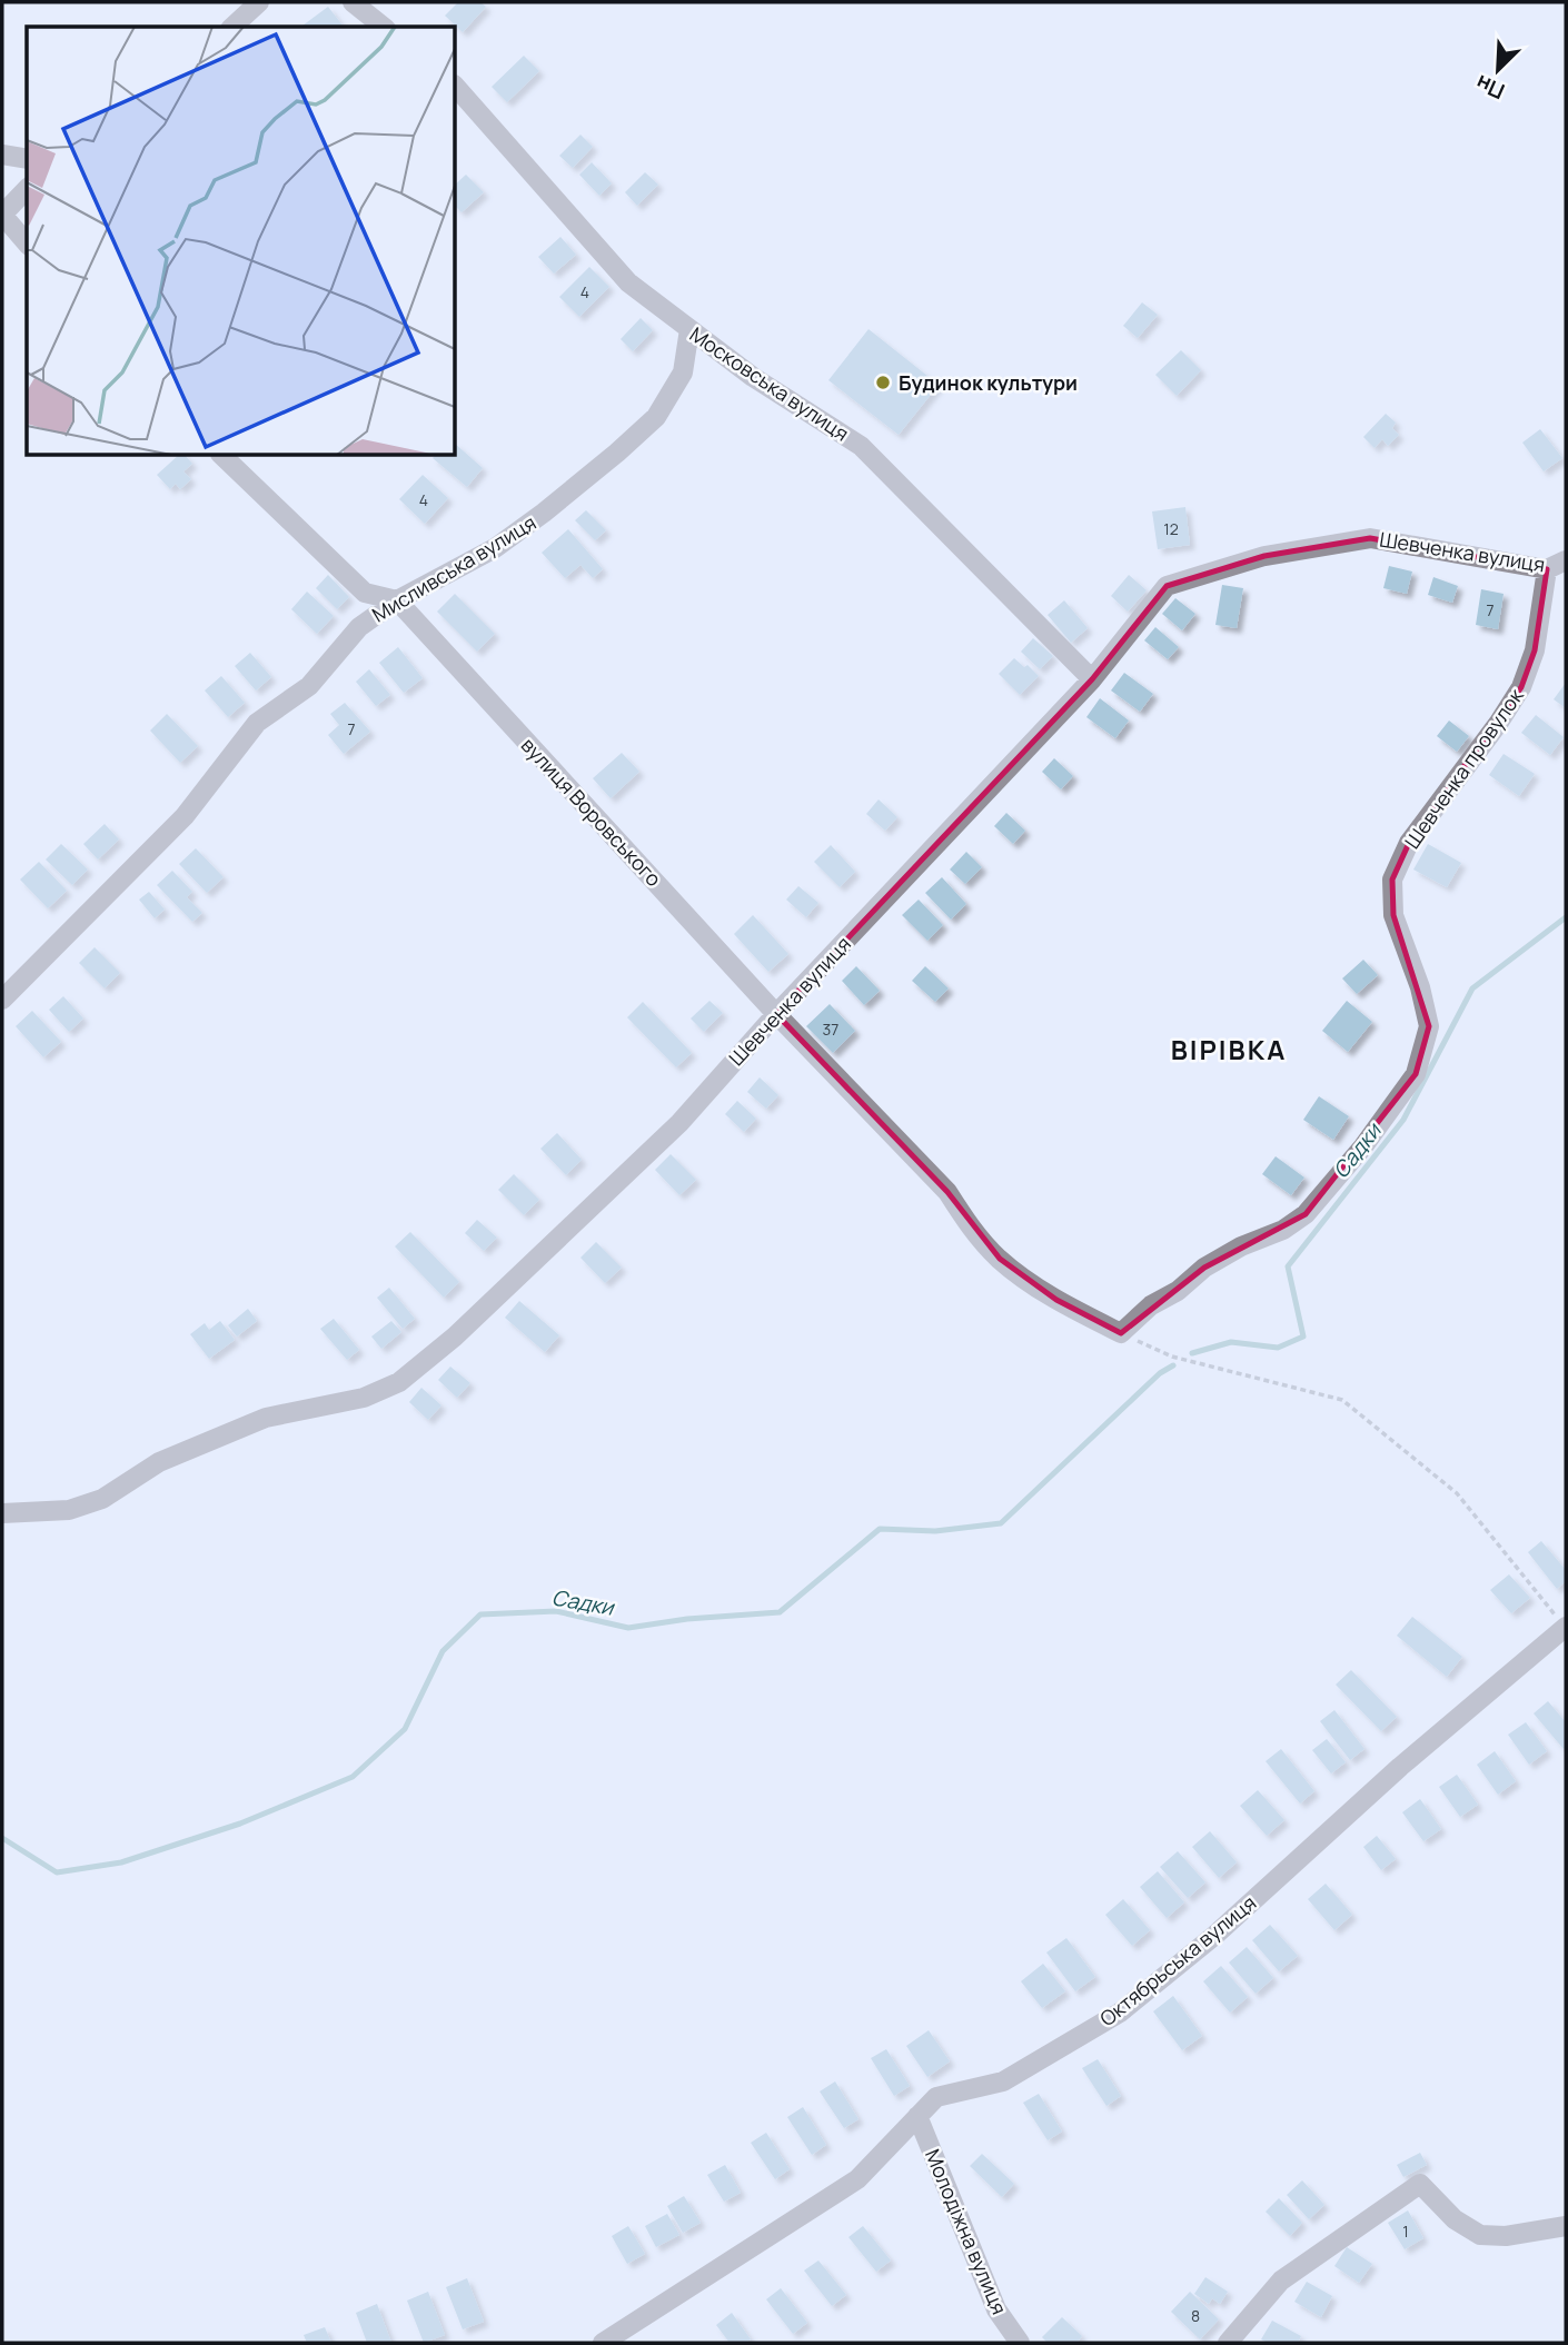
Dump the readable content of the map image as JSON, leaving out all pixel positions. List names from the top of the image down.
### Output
{
  "streets": {
    "street": [
      "Московська вулиця",
      "Шевченка вулиця",
      "Мисливська вулиця",
      "Шевченка провулок",
      "вулиця Воровського",
      "Октябрьська вулиця",
      "Молодіжна вулиця"
    ]
  },
  "crossings": [
    ["Московська вулиця", "Шевченка вулиця"],
    ["Московська вулиця", "Мисливська вулиця"],
    ["Шевченка вулиця", "Шевченка провулок"],
    ["Шевченка вулиця", "вулиця Воровського"],
    ["Мисливська вулиця", "вулиця Воровського"],
    ["Шевченка провулок", "вулиця Воровського"],
    ["Октябрьська вулиця", "Молодіжна вулиця"]
  ],
  "districts": ["ВІРІВКА"],
  "water": ["Садки"],
  "places": ["Будинок культури"],
  "house_numbers": [
    "4",
    "4",
    "12",
    "7",
    "7",
    "37",
    "1",
    "8"
  ],
  "north": "bottom left"
}
